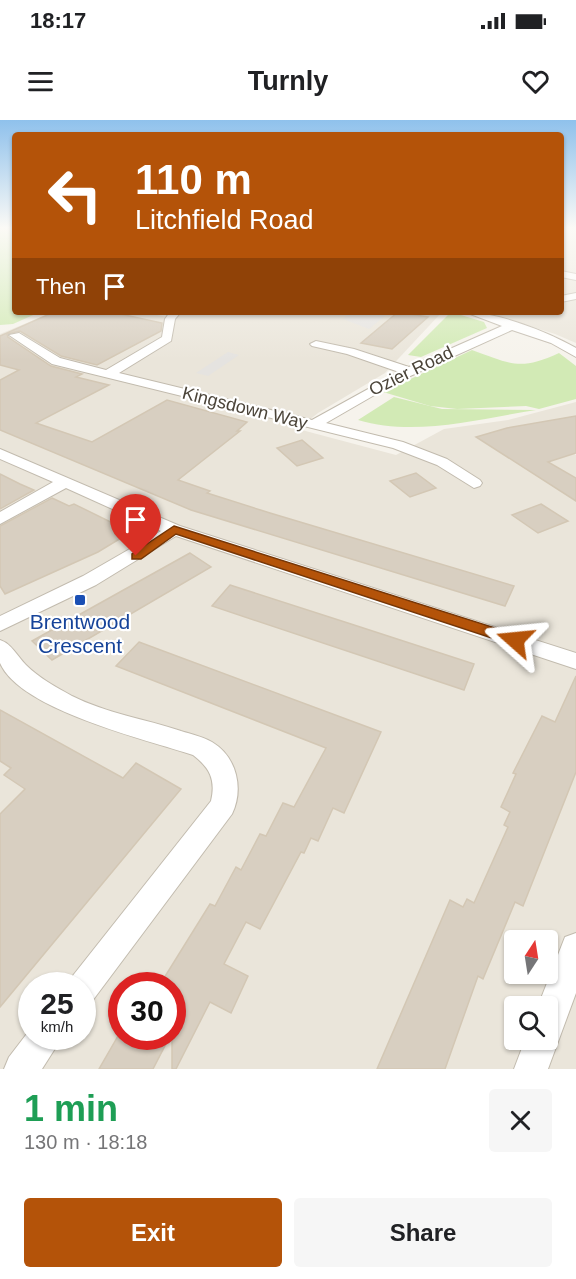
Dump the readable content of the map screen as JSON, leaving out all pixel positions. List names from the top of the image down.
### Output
{
  "streets": {
    "street": ["Ozier Road", "Kingsdown Way"]
  },
  "crossings": [
    ["Ozier Road", "Kingsdown Way"]
  ],
  "places": {
    "transit": ["Brentwood Crescent"]
  },
  "north": "top",
  "page": {
    "status": "18:17",
    "header": "Turnly",
    "turn": ["110 m", "Litchfield Road"],
    "then": "Then",
    "speed": "25 km/h",
    "limit": "30",
    "heading": ["1 min", "130 m · 18:18"],
    "buttons": ["Exit", "Share"]
  }
}
